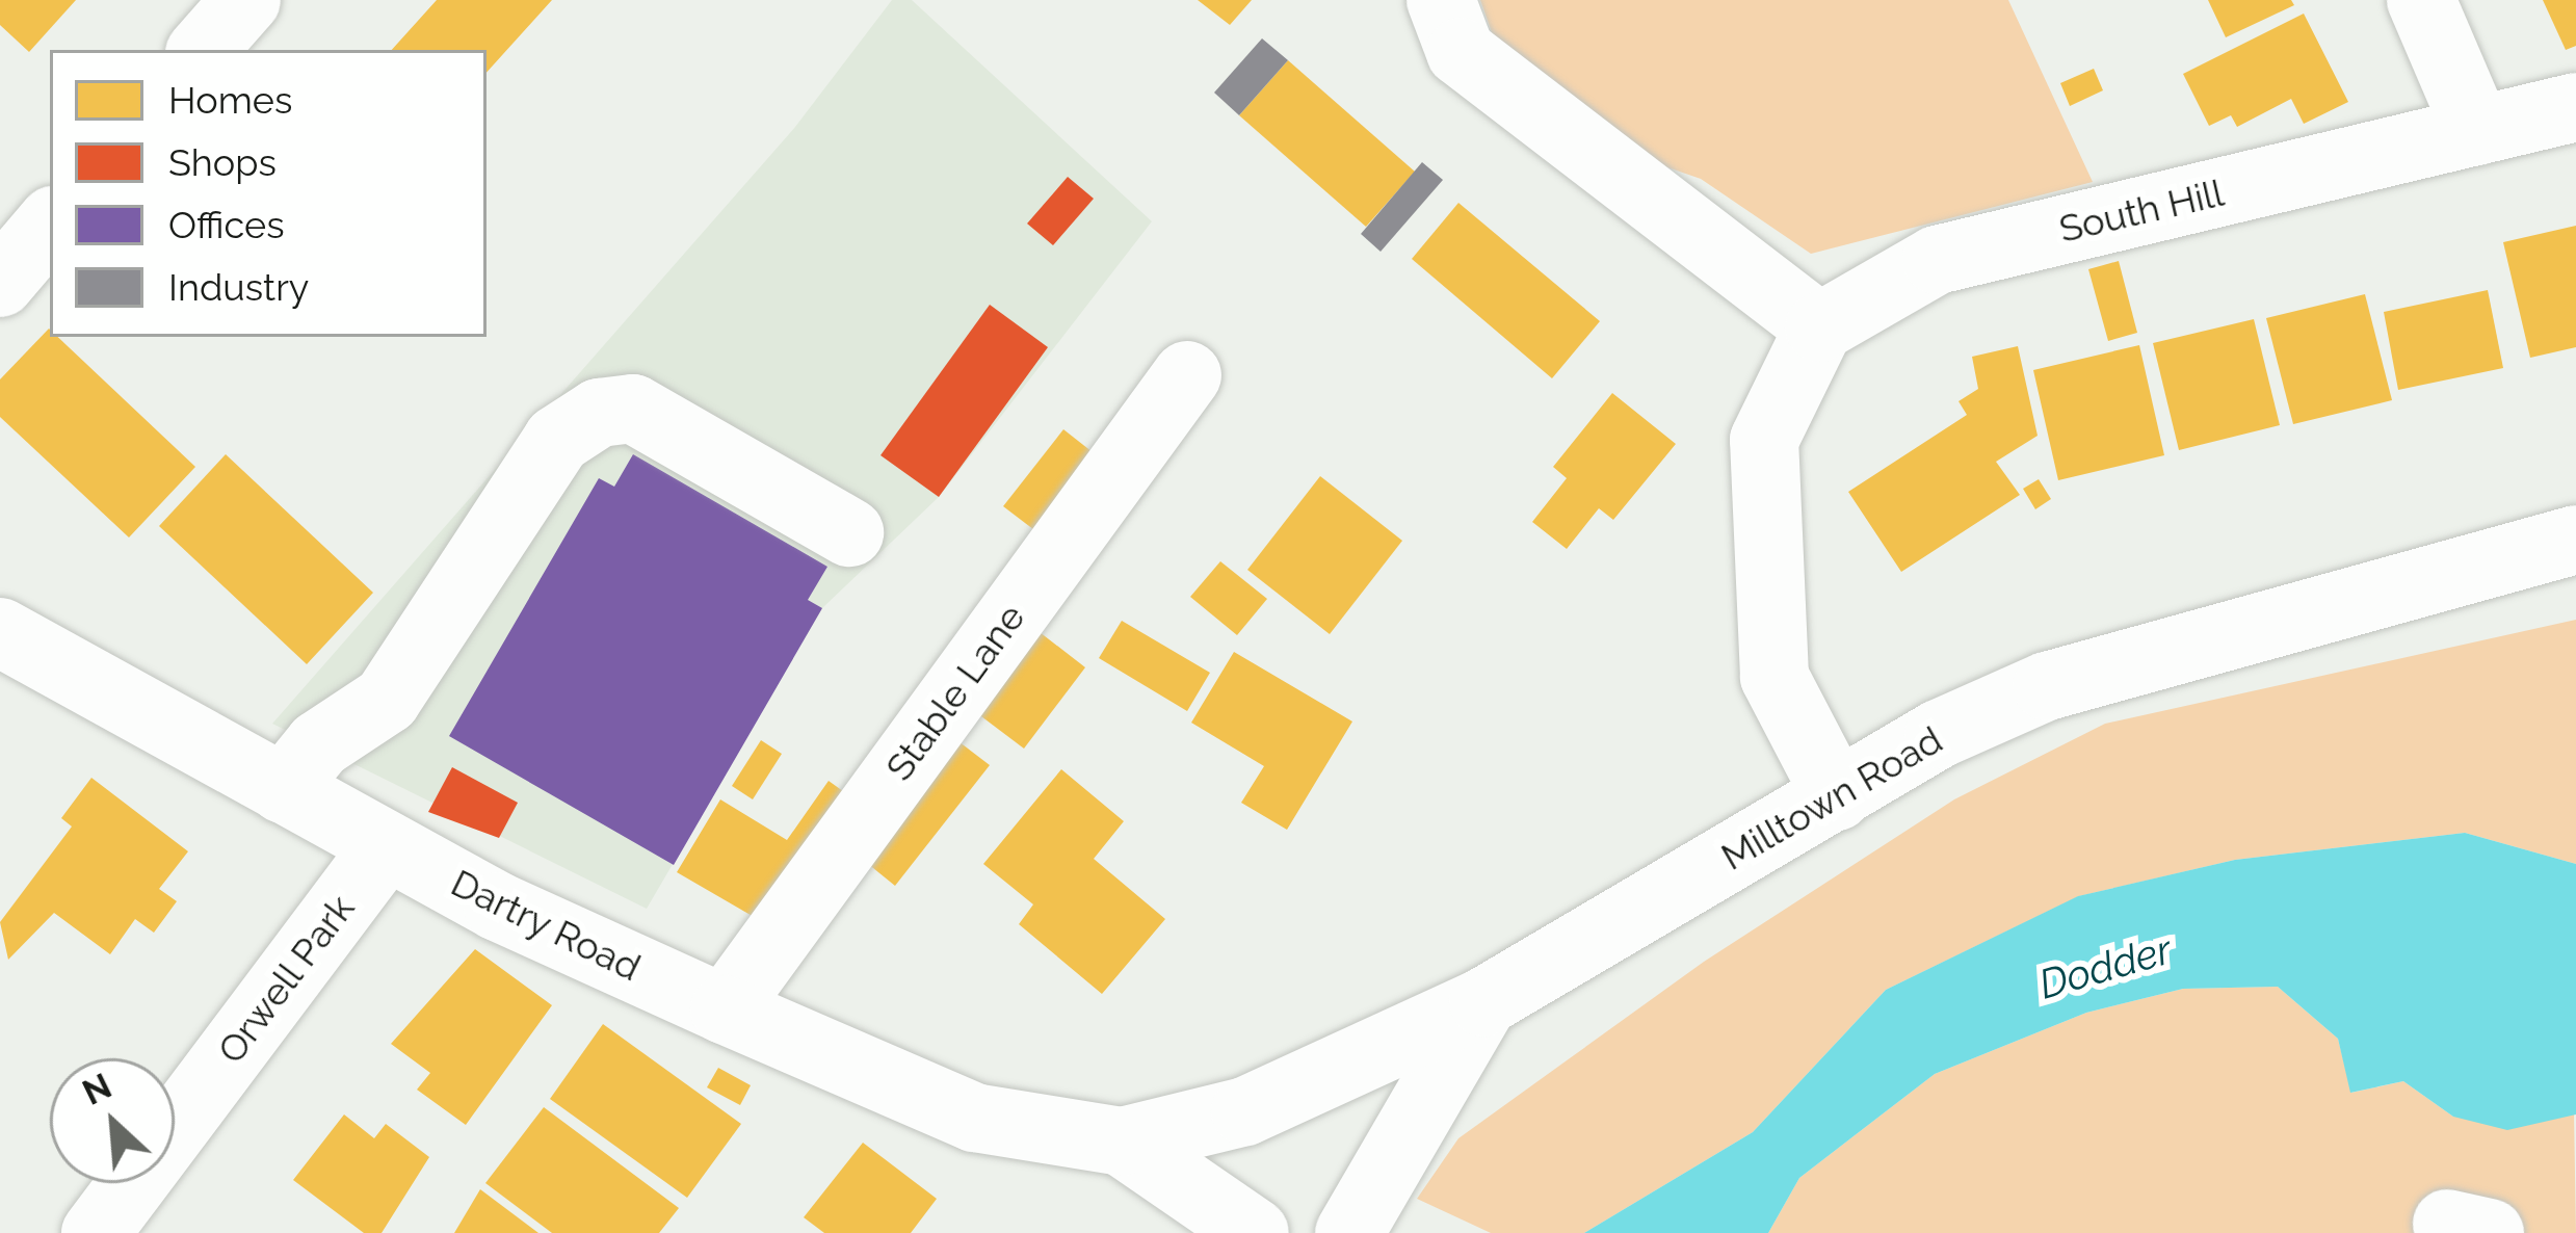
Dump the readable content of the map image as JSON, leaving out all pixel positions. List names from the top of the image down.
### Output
{
  "streets": {
    "street": [
      "South Hill",
      "Stable Lane",
      "Milltown Road",
      "Dartry Road",
      "Orwell Park"
    ]
  },
  "crossings": [
    ["Stable Lane", "Dartry Road"],
    ["Milltown Road", "Dartry Road"],
    ["Dartry Road", "Orwell Park"]
  ],
  "water": ["Dodder"],
  "legend": [
    "Homes",
    "Shops",
    "Offices",
    "Industry"
  ],
  "north": "top left"
}
